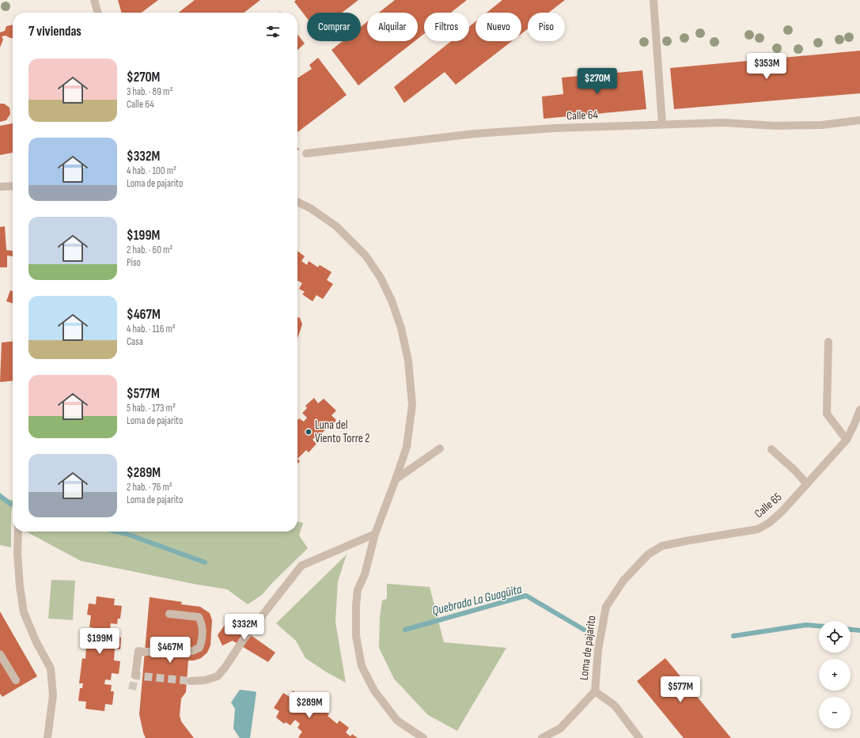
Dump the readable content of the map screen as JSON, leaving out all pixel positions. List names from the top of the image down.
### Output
{
  "streets": {
    "street": ["Calle 64", "Calle 65", "Loma de pajarito"]
  },
  "crossings": [
    ["Calle 65", "Loma de pajarito"]
  ],
  "water": ["Quebrada La Guagüita"],
  "places": ["Luna del Viento Torre 2"],
  "page": {
    "chip": [
      "Comprar",
      "Alquilar",
      "Filtros",
      "Nuevo",
      "Piso"
    ],
    "heading": "7 viviendas",
    "list": [
      {
        "name": "$270M",
        "note": "3 hab. · 89 m² · Calle 64"
      },
      {
        "name": "$332M",
        "note": "4 hab. · 100 m² · Loma de pajarito"
      },
      {
        "name": "$199M",
        "note": "2 hab. · 60 m² · Piso"
      },
      {
        "name": "$467M",
        "note": "4 hab. · 116 m² · Casa"
      },
      {
        "name": "$577M",
        "note": "5 hab. · 173 m² · Loma de pajarito"
      },
      {
        "name": "$289M",
        "note": "2 hab. · 76 m² · Loma de pajarito"
      }
    ],
    "price": [
      "$353M",
      "$270M",
      "$332M",
      "$199M",
      "$467M",
      "$577M",
      "$289M"
    ],
    "map_buttons": ["+", "−"]
  }
}
